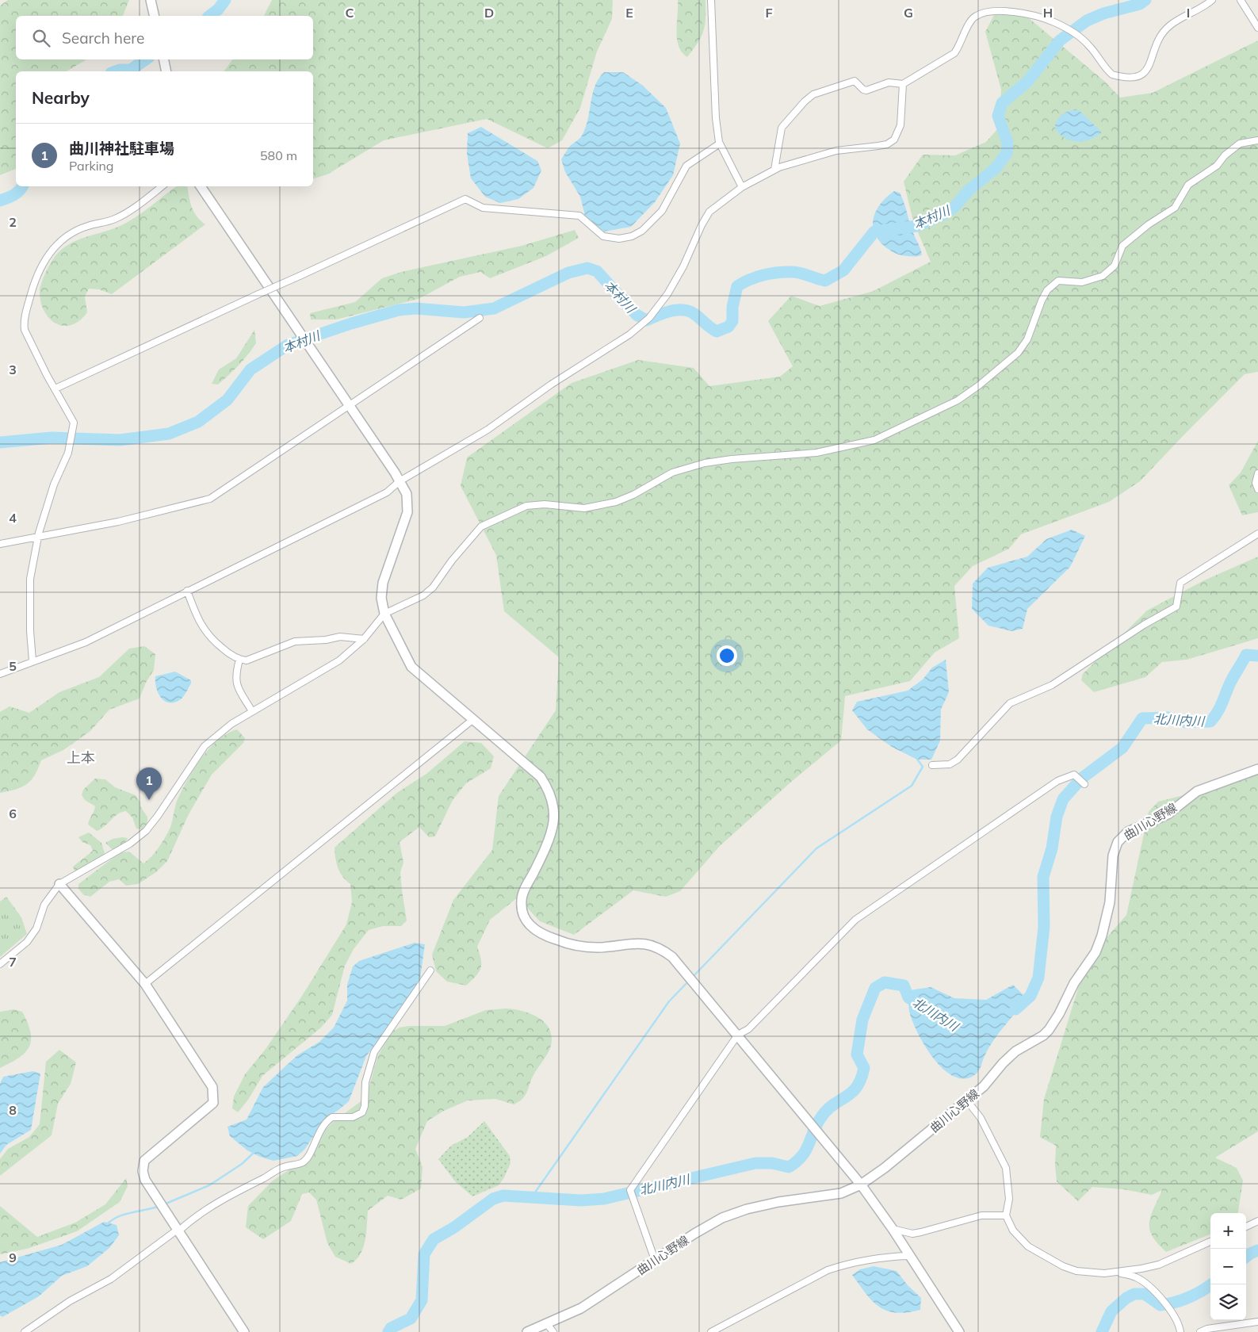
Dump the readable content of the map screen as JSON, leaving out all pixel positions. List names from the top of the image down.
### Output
{
  "streets": {
    "street": ["曲川心野線"]
  },
  "districts": ["上本"],
  "water": ["本村川", "北川内川"],
  "page": {
    "search": "Search here",
    "heading": "Nearby",
    "list": [
      {
        "mark": "1",
        "name": "曲川神社駐車場",
        "note": "Parking",
        "value": "580 m"
      }
    ],
    "pins": "1",
    "map_buttons": ["+", "−"]
  },
  "grid": {
    "columns": [
      "C",
      "D",
      "E",
      "F",
      "G",
      "H",
      "I"
    ],
    "rows": [
      "2",
      "3",
      "4",
      "5",
      "6",
      "7",
      "8",
      "9"
    ]
  }
}
